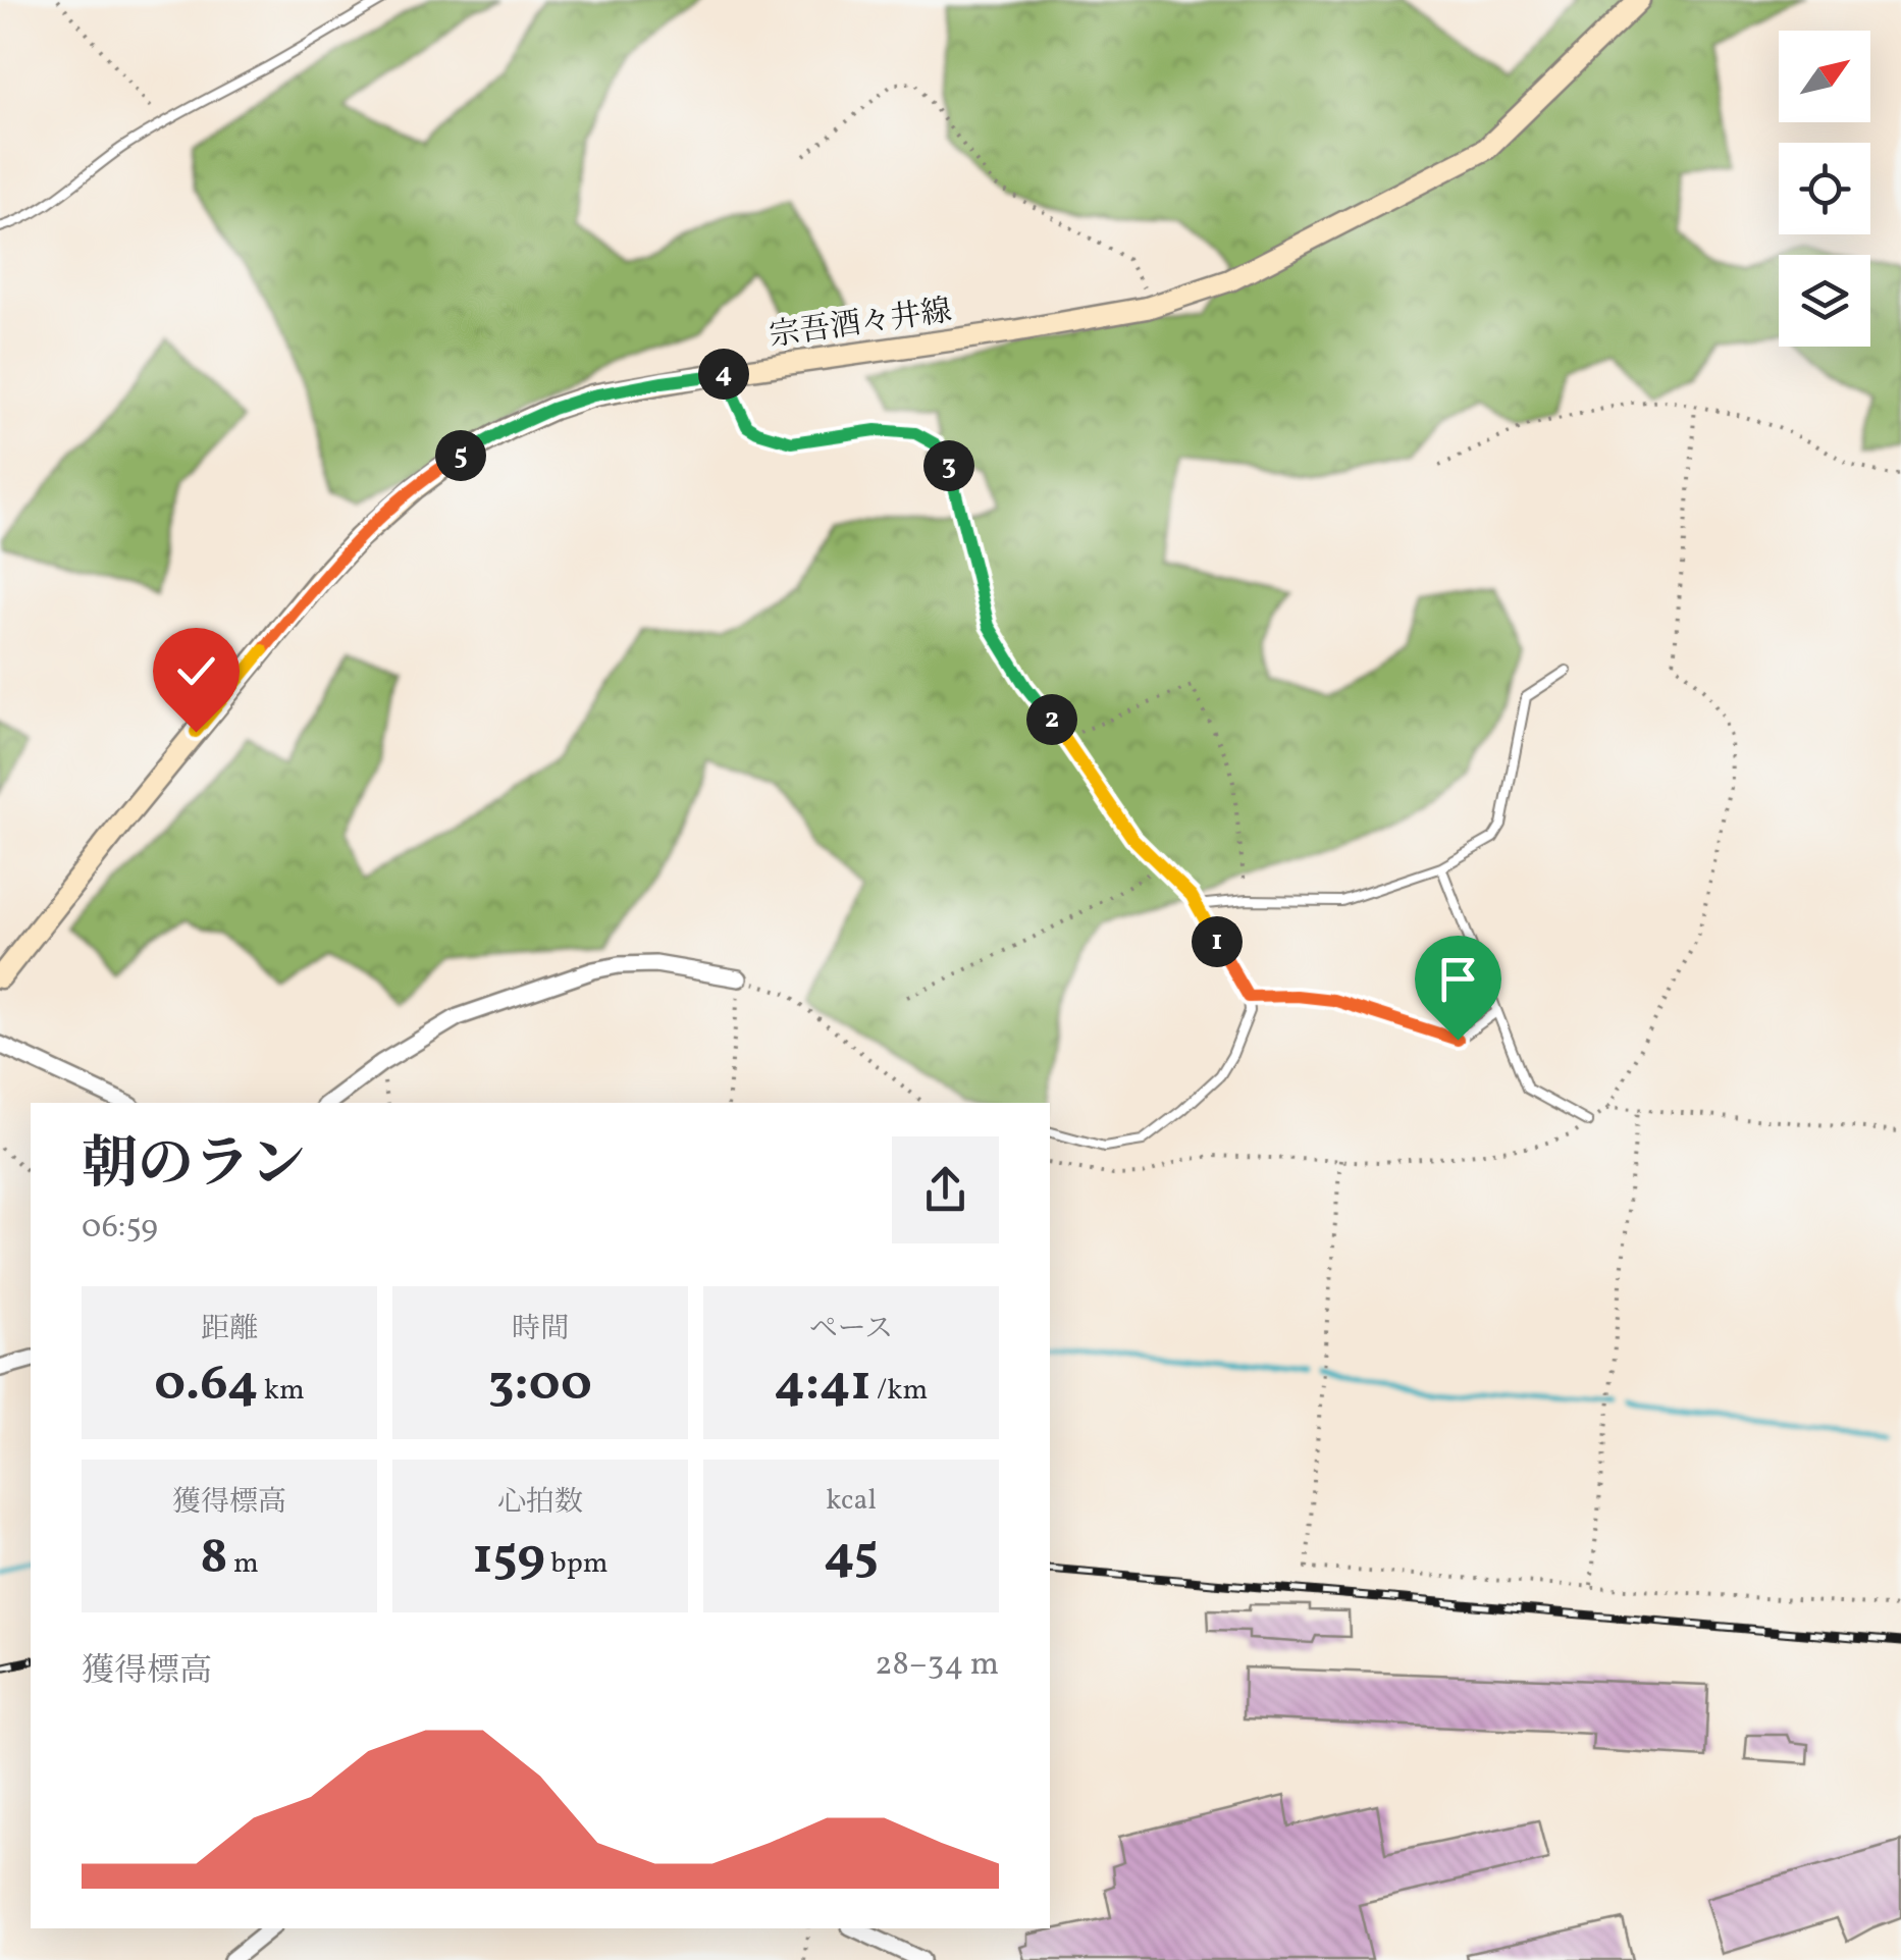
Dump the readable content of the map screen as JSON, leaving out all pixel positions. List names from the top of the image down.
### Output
{
  "streets": {
    "main road": ["宗吾酒々井線"]
  },
  "north": "top right",
  "page": {
    "pins": [
      "4",
      "5",
      "3",
      "2",
      "1"
    ],
    "heading": ["朝のラン", "06:59"],
    "stats": [
      ["距離", "0.64 km"],
      ["時間", "3:00"],
      ["ペース", "4:41 /km"],
      ["獲得標高", "8 m"],
      ["心拍数", "159 bpm"],
      ["kcal", "45"]
    ],
    "chart": ["獲得標高", "28–34 m"]
  }
}
